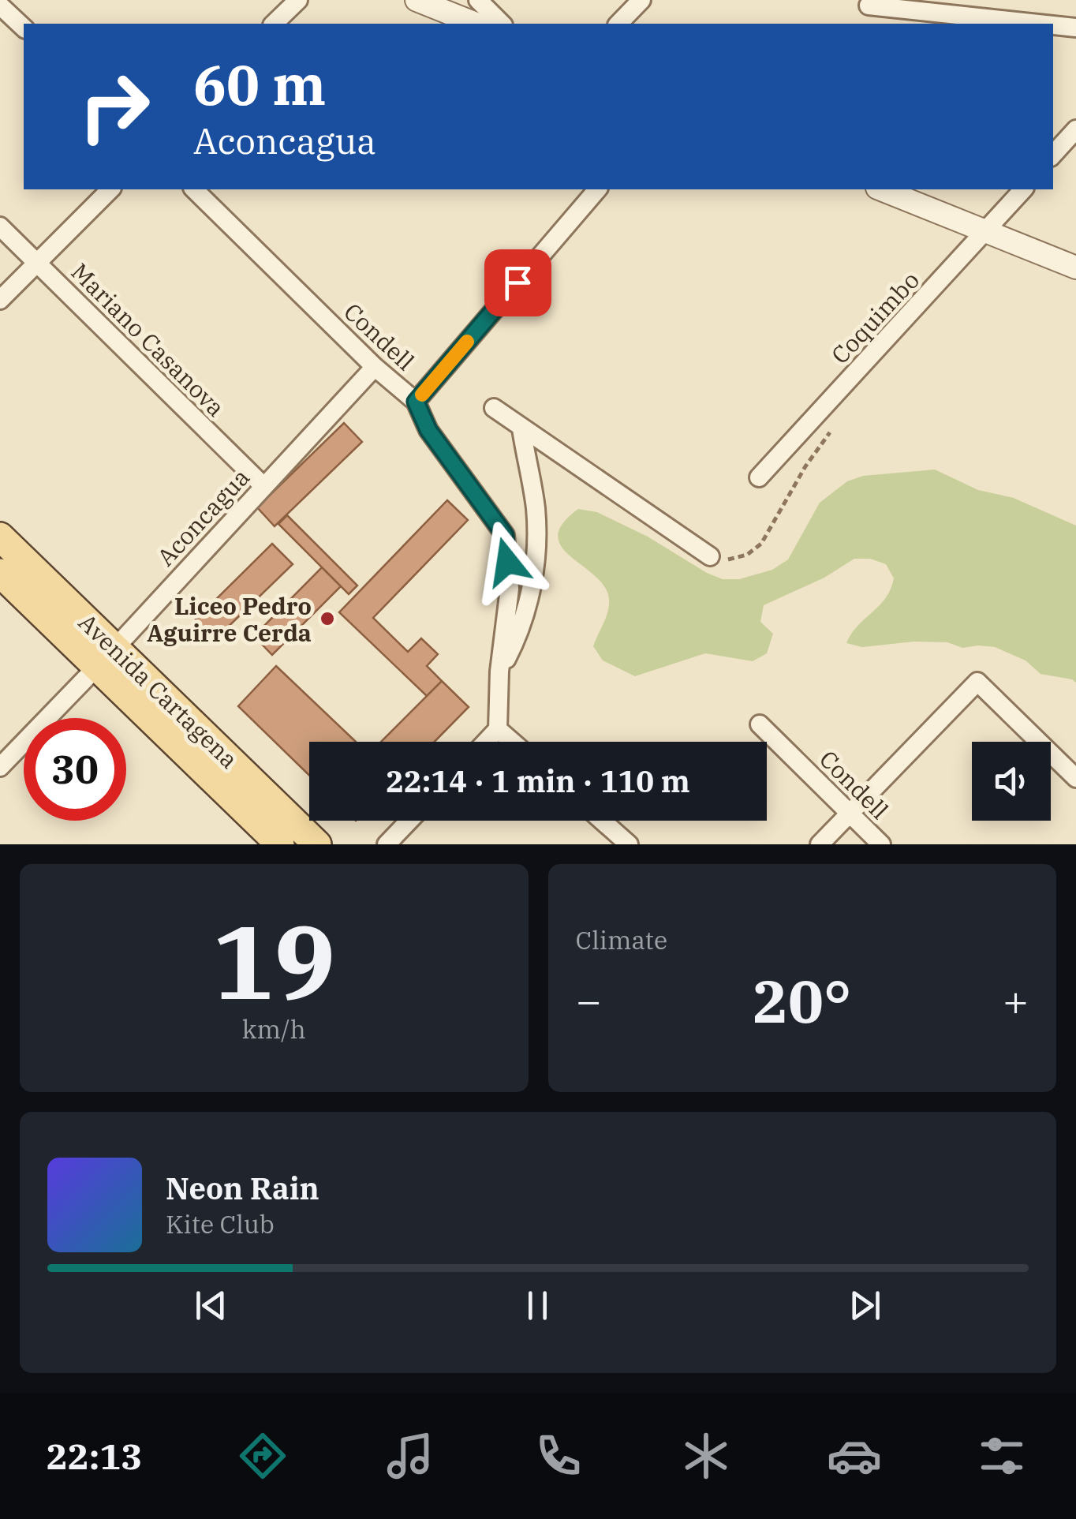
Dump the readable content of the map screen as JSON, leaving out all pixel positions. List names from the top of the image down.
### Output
{
  "streets": {
    "main road": ["Avenida Cartagena"],
    "street": [
      "Coquimbo",
      "Condell",
      "Mariano Casanova",
      "Aconcagua"
    ]
  },
  "crossings": [
    ["Condell", "Aconcagua"],
    ["Mariano Casanova", "Aconcagua"],
    ["Aconcagua", "Avenida Cartagena"]
  ],
  "places": ["Liceo Pedro Aguirre Cerda"],
  "page": {
    "turn": ["60 m", "Aconcagua"],
    "limit": "30",
    "trip": "22:14 · 1 min · 110 m",
    "tile": [
      ["19", "km/h"],
      "Climate"
    ],
    "heat": ["−", "20°", "+"],
    "song": ["Neon Rain", "Kite Club"],
    "tabs": "22:13"
  }
}
